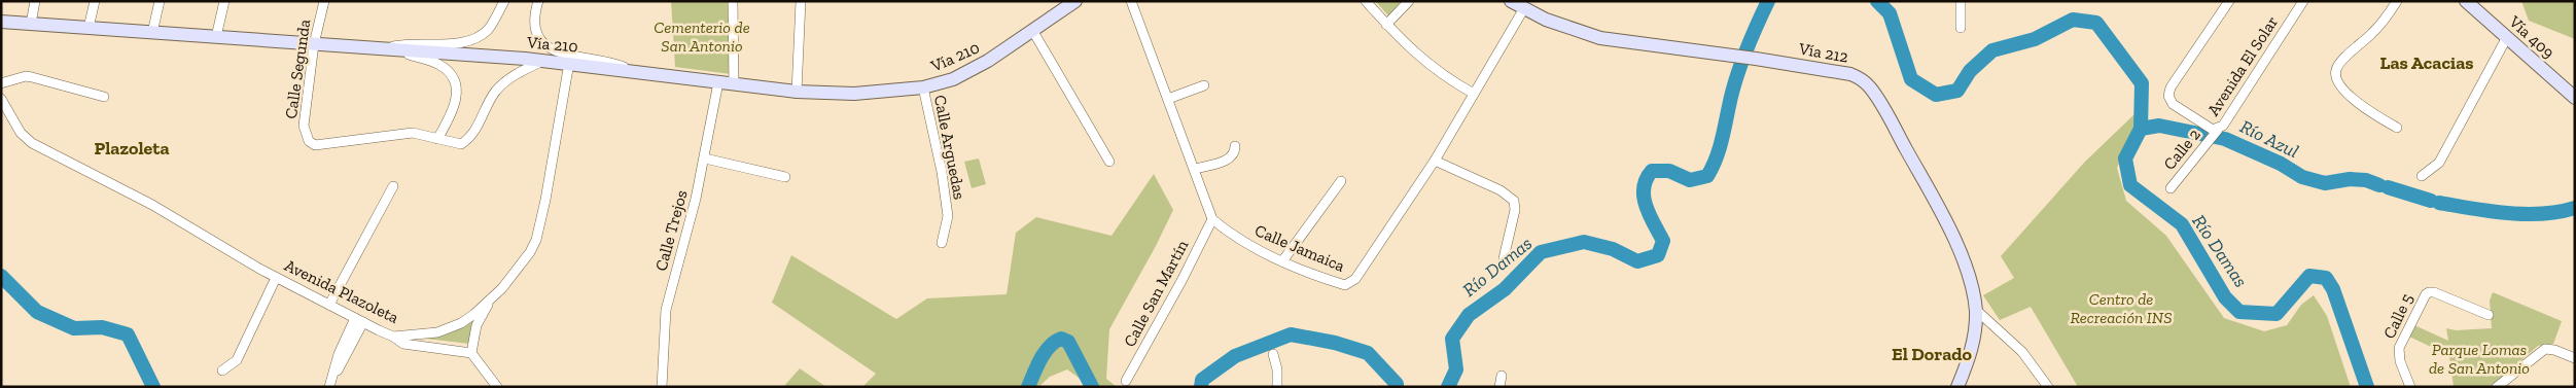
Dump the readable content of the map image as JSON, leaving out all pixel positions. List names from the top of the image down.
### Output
{
  "streets": {
    "main road": ["Vía 409", "Vía 210", "Vía 212"],
    "street": [
      "Avenida El Solar",
      "Calle Segunda",
      "Calle Arguedas",
      "Calle 2",
      "Calle Trejos",
      "Calle Jamaica",
      "Avenida Plazoleta",
      "Calle San Martín",
      "Calle 5"
    ]
  },
  "crossings": [
    ["Vía 210", "Calle Segunda"],
    ["Vía 210", "Calle Arguedas"],
    ["Vía 210", "Calle Trejos"],
    ["Vía 210", "Avenida Plazoleta"],
    ["Vía 212", "Calle Jamaica"],
    ["Avenida El Solar", "Calle 2"],
    ["Calle Jamaica", "Calle San Martín"]
  ],
  "districts": ["Las Acacias", "Plazoleta", "El Dorado"],
  "water": ["Río Azul", "Río Damas"],
  "parks": ["Cementerio de San Antonio", "Centro de Recreación INS", "Parque Lomas de San Antonio"]
}
